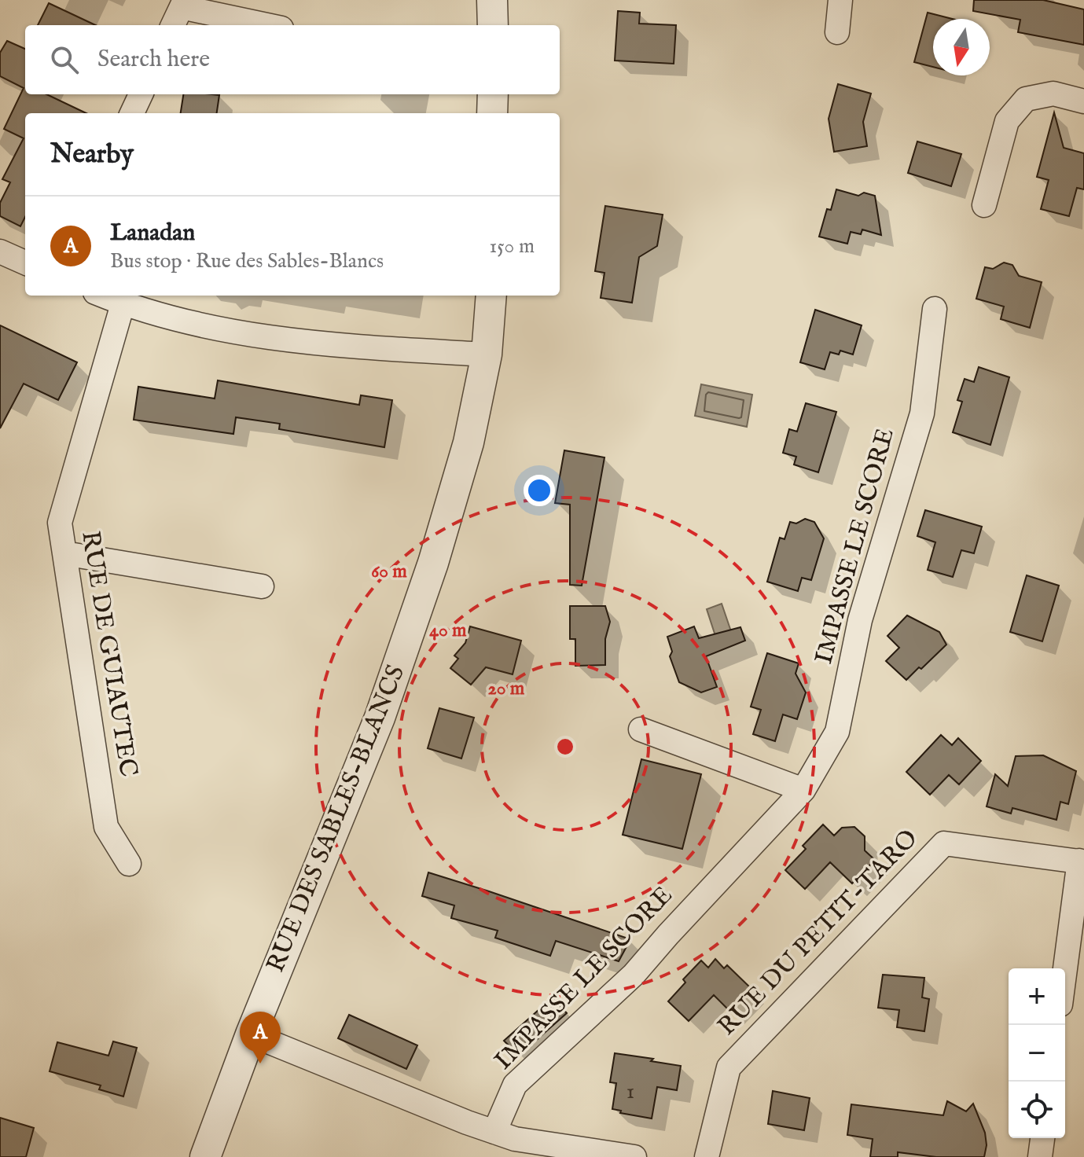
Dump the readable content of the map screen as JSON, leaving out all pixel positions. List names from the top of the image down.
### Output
{
  "streets": {
    "street": [
      "IMPASSE LE SCORE",
      "RUE DE GUIAUTEC",
      "RUE DES SABLES-BLANCS",
      "RUE DU PETIT-TARO"
    ]
  },
  "house_numbers": ["1"],
  "north": "bottom",
  "page": {
    "search": "Search here",
    "heading": "Nearby",
    "list": [
      {
        "mark": "A",
        "name": "Lanadan",
        "note": "Bus stop · Rue des Sables-Blancs",
        "value": "150 m"
      }
    ],
    "map_buttons": ["+", "−"],
    "pins": "A"
  },
  "rings": ["60 m", "40 m", "20 m"]
}
